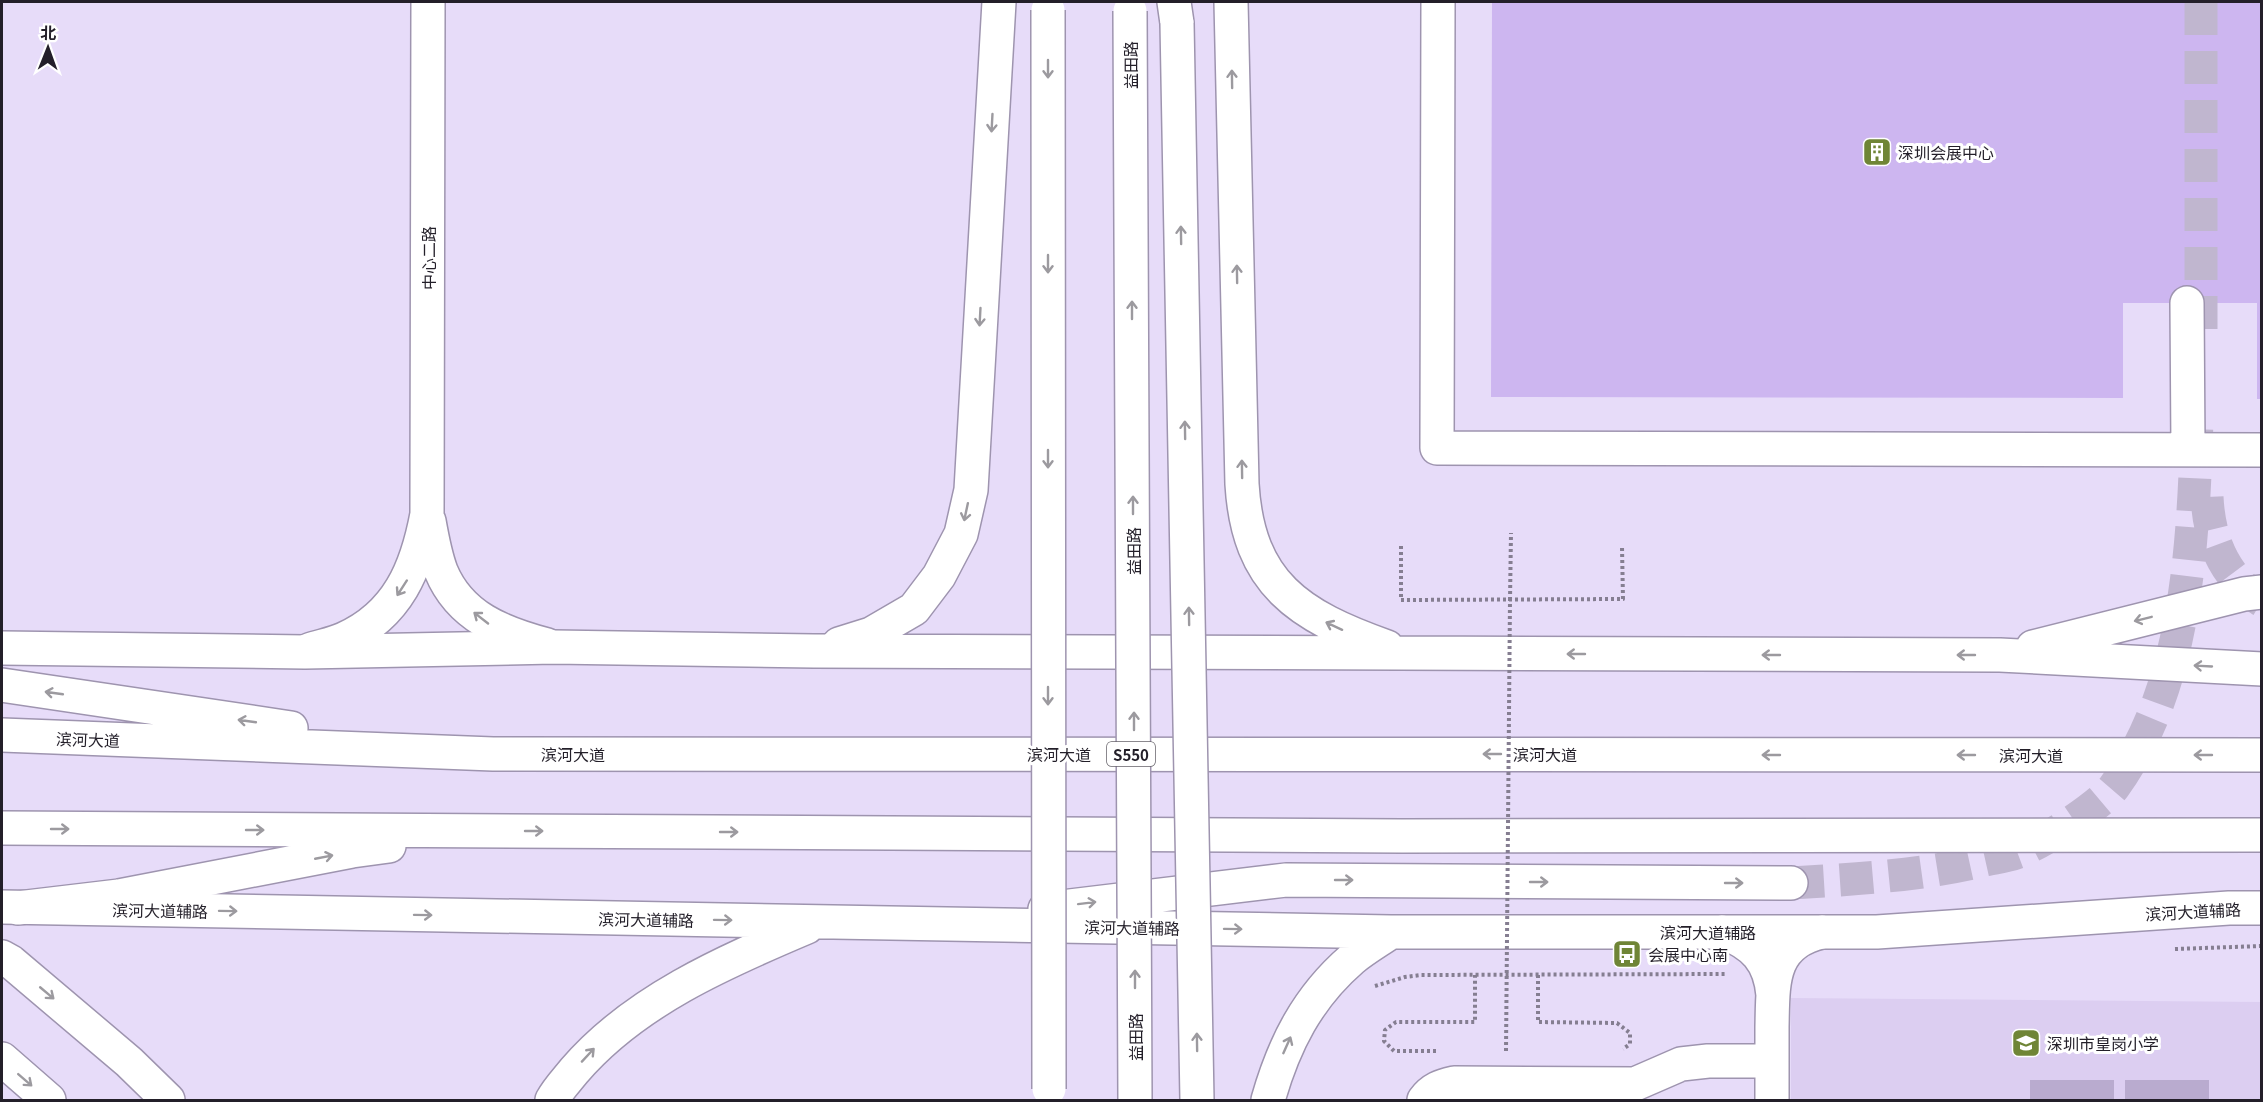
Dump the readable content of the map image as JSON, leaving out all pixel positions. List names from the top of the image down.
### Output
{
  "streets": {
    "main road": [
      "益田路",
      "中心二路",
      "滨河大道",
      "S550",
      "滨河大道辅路"
    ]
  },
  "places": {
    "building": ["深圳会展中心"],
    "bus stop": ["会展中心南"],
    "school or university": ["深圳市皇岗小学"]
  },
  "north": "top"
}
